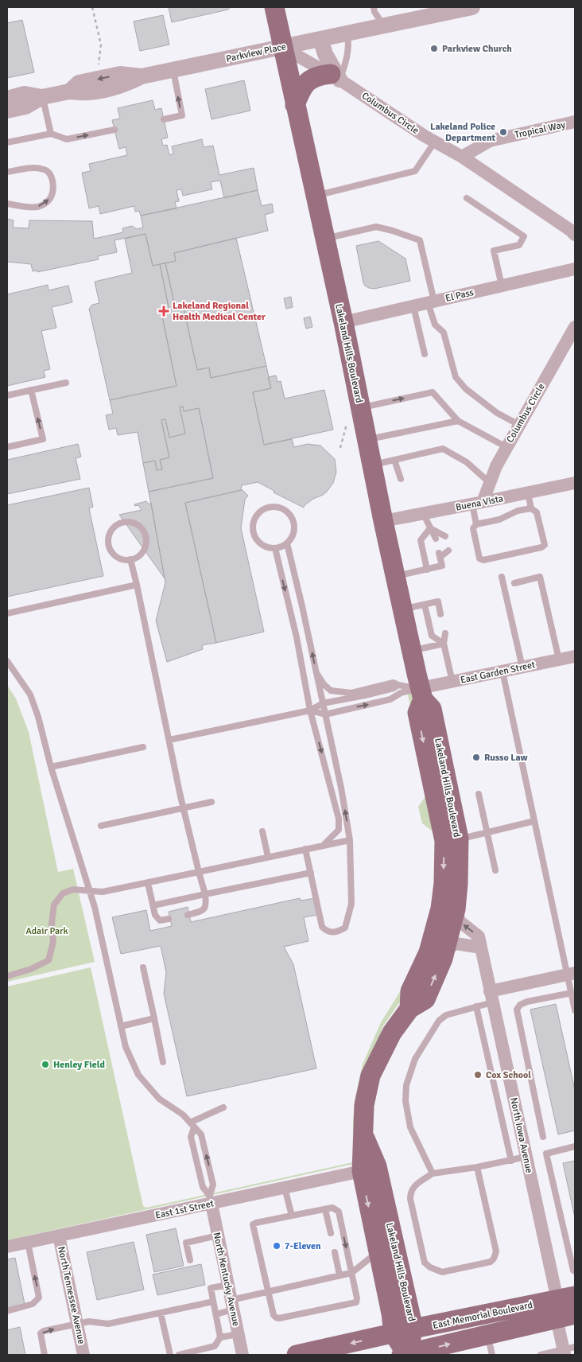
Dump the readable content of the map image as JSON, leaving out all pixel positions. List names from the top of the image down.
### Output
{
  "streets": {
    "main road": ["Lakeland Hills Boulevard", "East Memorial Boulevard"],
    "street": [
      "Parkview Place",
      "Columbus Circle",
      "Tropical Way",
      "El Pass",
      "Buena Vista",
      "East Garden Street",
      "North Iowa Avenue",
      "East 1st Street",
      "North Kentucky Avenue",
      "North Tennessee Avenue"
    ]
  },
  "crossings": [
    ["Parkview Place", "Columbus Circle"],
    ["Parkview Place", "Lakeland Hills Boulevard"],
    ["Columbus Circle", "Tropical Way"],
    ["Columbus Circle", "Lakeland Hills Boulevard"],
    ["Columbus Circle", "Buena Vista"],
    ["El Pass", "Lakeland Hills Boulevard"],
    ["Lakeland Hills Boulevard", "Buena Vista"],
    ["Lakeland Hills Boulevard", "East Garden Street"],
    ["Lakeland Hills Boulevard", "North Iowa Avenue"],
    ["Lakeland Hills Boulevard", "East 1st Street"],
    ["Lakeland Hills Boulevard", "East Memorial Boulevard"],
    ["North Iowa Avenue", "East Memorial Boulevard"],
    ["East 1st Street", "North Kentucky Avenue"],
    ["East 1st Street", "North Tennessee Avenue"]
  ],
  "parks": ["Adair Park"],
  "places": {
    "other": [
      "Parkview Church",
      "Lakeland Police Department",
      "Russo Law",
      "Henley Field",
      "Cox School",
      "7-Eleven"
    ],
    "health": ["Lakeland Regional Health Medical Center"]
  }
}
